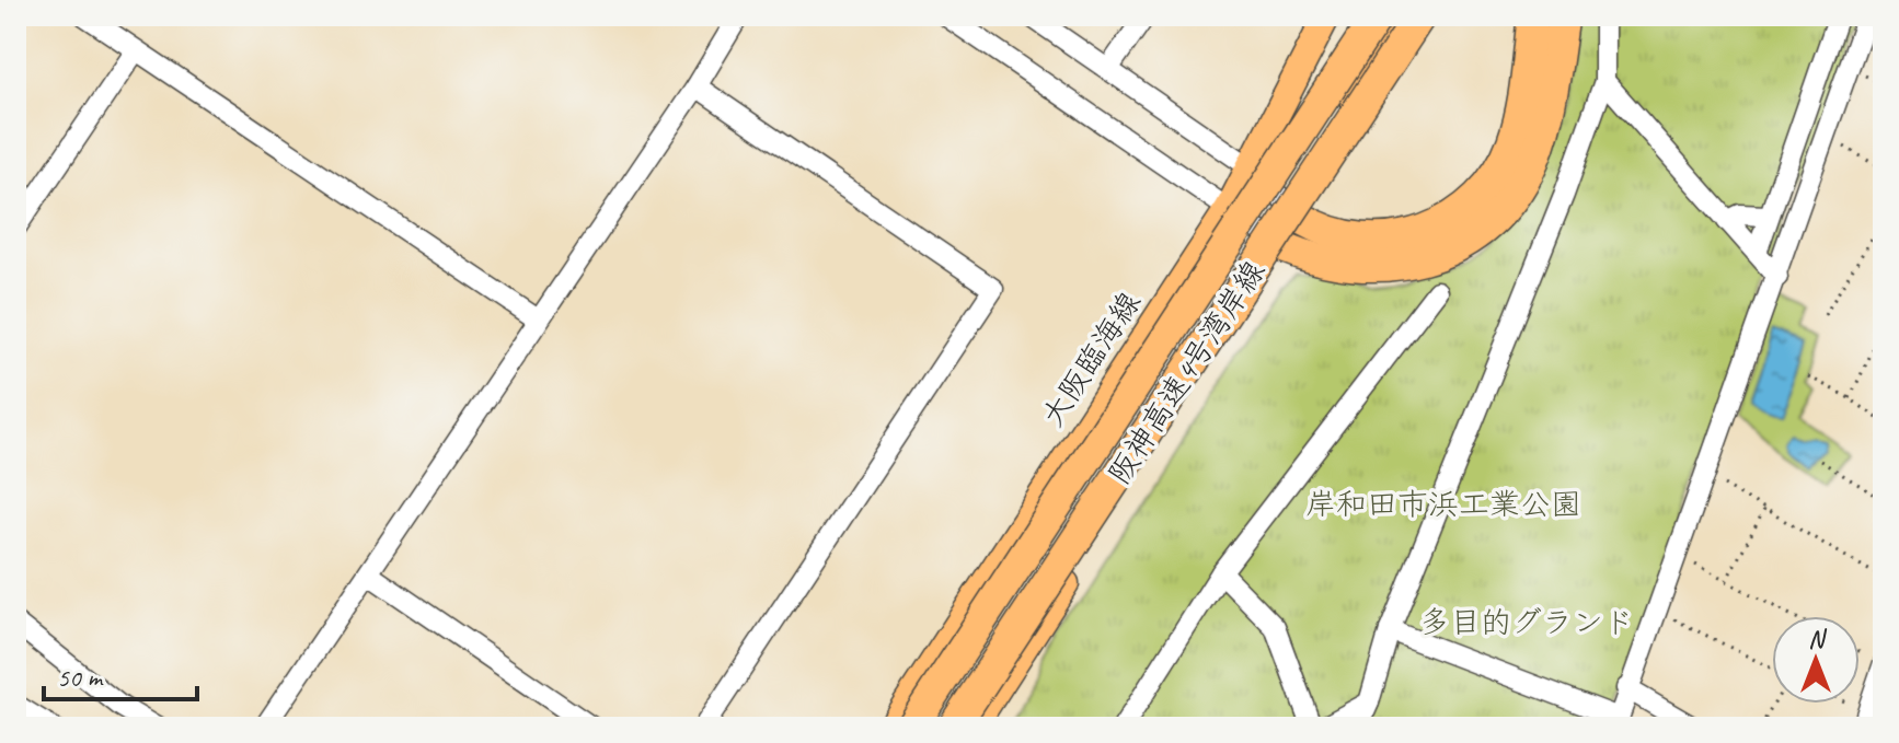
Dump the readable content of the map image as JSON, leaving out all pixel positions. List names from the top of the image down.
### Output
{
  "streets": {
    "highway": ["阪神高速4号湾岸線"],
    "main road": ["大阪臨海線"]
  },
  "parks": ["岸和田市浜工業公園", "多目的グランド"],
  "scale_bar": "50 m",
  "north": "top"
}
